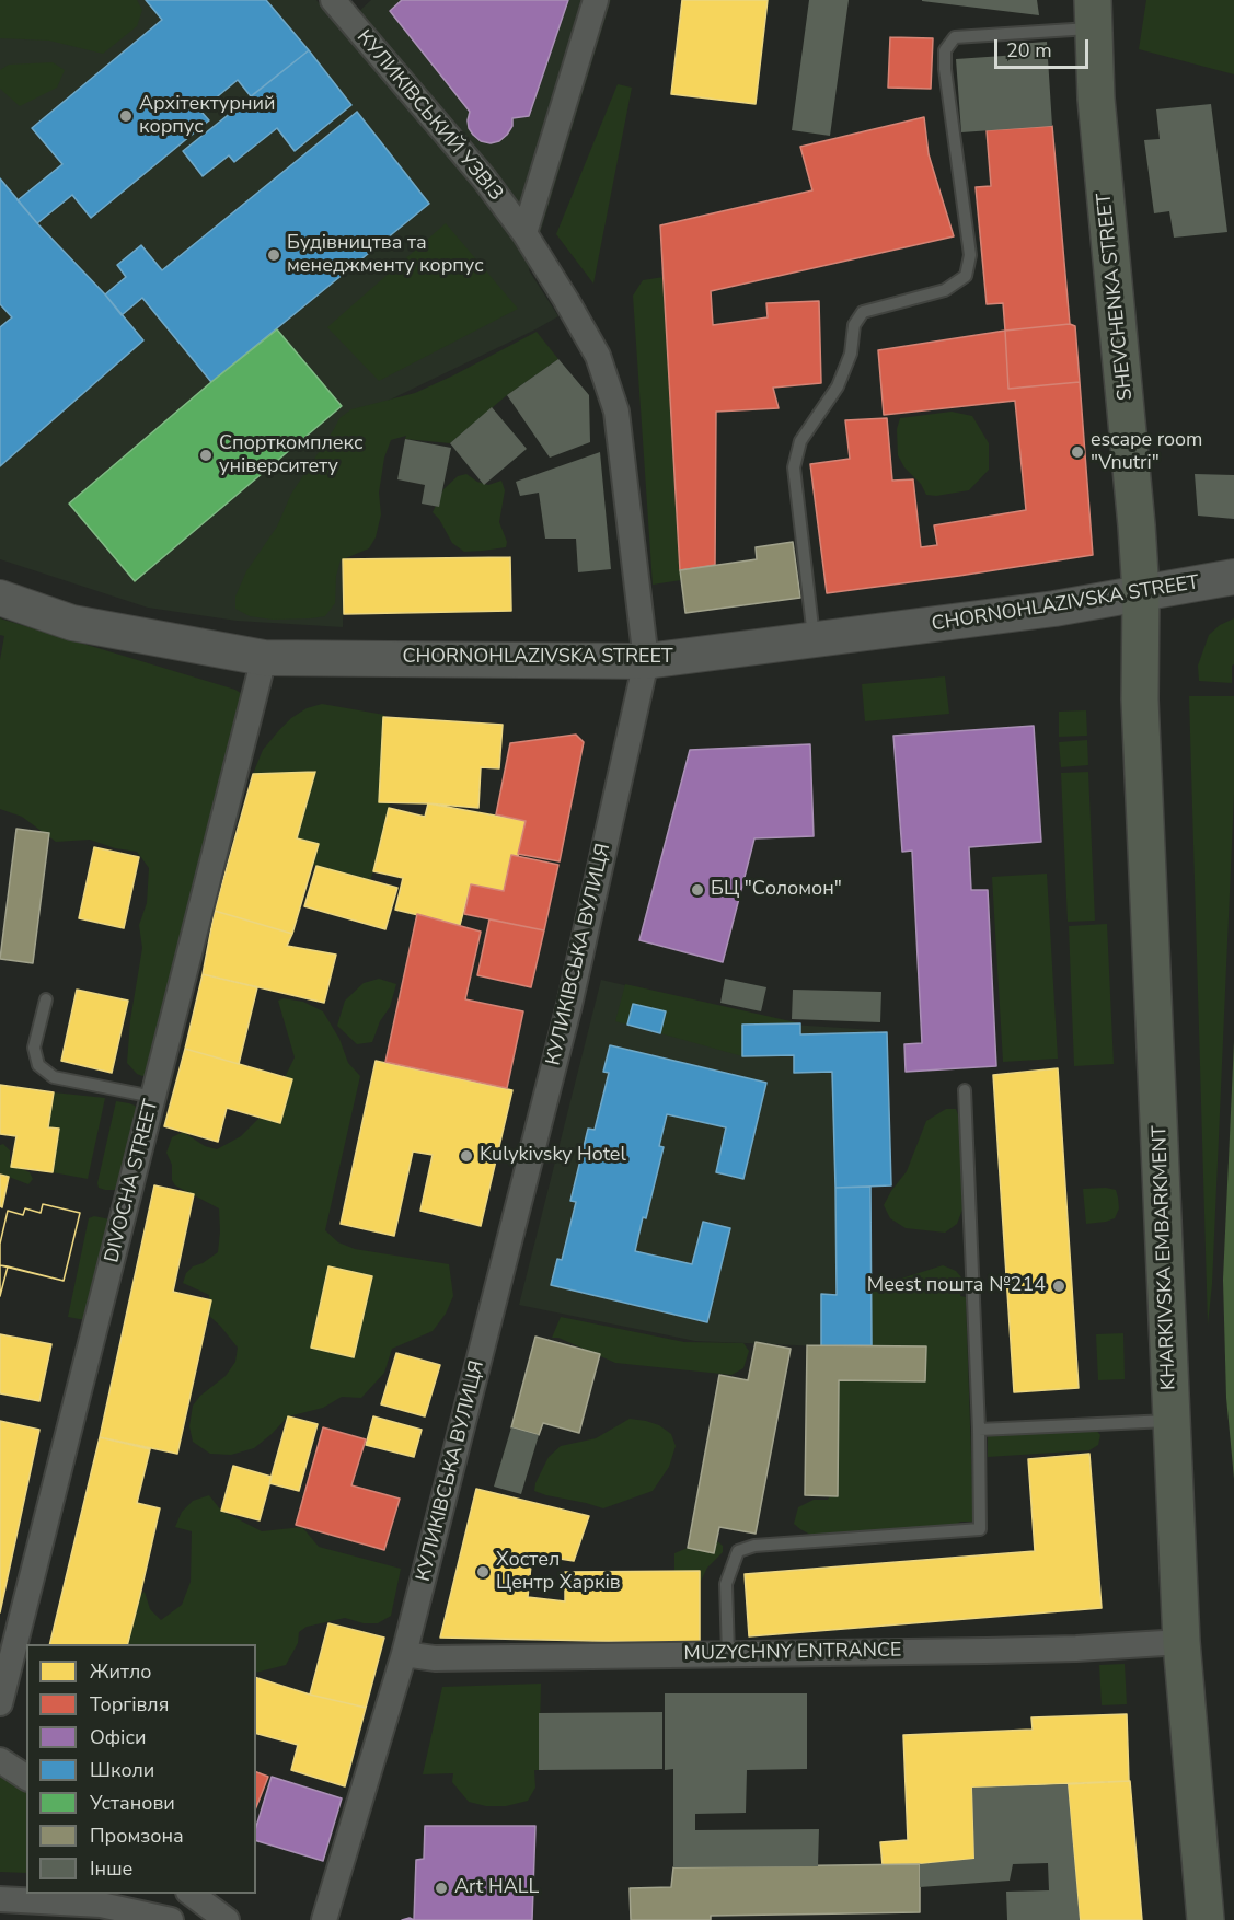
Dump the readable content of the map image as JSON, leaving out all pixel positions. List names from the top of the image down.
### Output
{
  "streets": {
    "main road": ["SHEVCHENKA STREET", "KHARKIVSKA EMBARKMENT"],
    "street": [
      "КУЛИКІВСЬКИЙ УЗВІЗ",
      "CHORNOHLAZIVSKA STREET",
      "КУЛИКІВСЬКА ВУЛИЦЯ",
      "DIVOCHA STREET",
      "MUZYCHNY ENTRANCE"
    ]
  },
  "crossings": [
    ["КУЛИКІВСЬКИЙ УЗВІЗ", "КУЛИКІВСЬКА ВУЛИЦЯ"],
    ["SHEVCHENKA STREET", "CHORNOHLAZIVSKA STREET"],
    ["SHEVCHENKA STREET", "KHARKIVSKA EMBARKMENT"],
    ["CHORNOHLAZIVSKA STREET", "КУЛИКІВСЬКА ВУЛИЦЯ"],
    ["CHORNOHLAZIVSKA STREET", "DIVOCHA STREET"],
    ["CHORNOHLAZIVSKA STREET", "KHARKIVSKA EMBARKMENT"],
    ["КУЛИКІВСЬКА ВУЛИЦЯ", "MUZYCHNY ENTRANCE"],
    ["KHARKIVSKA EMBARKMENT", "MUZYCHNY ENTRANCE"]
  ],
  "places": [
    "Архітектурний корпус",
    "Будівництва та менеджменту корпус",
    "escape room \"Vnutri\"",
    "Спорткомплекс університету",
    "БЦ \"Соломон\"",
    "Kulykivsky Hotel",
    "Meest пошта №214",
    "Хостел Центр Харків",
    "Art HALL"
  ],
  "legend": [
    "Житло",
    "Торгівля",
    "Офіси",
    "Школи",
    "Установи",
    "Промзона",
    "Інше"
  ],
  "scale_bar": "20 m"
}
